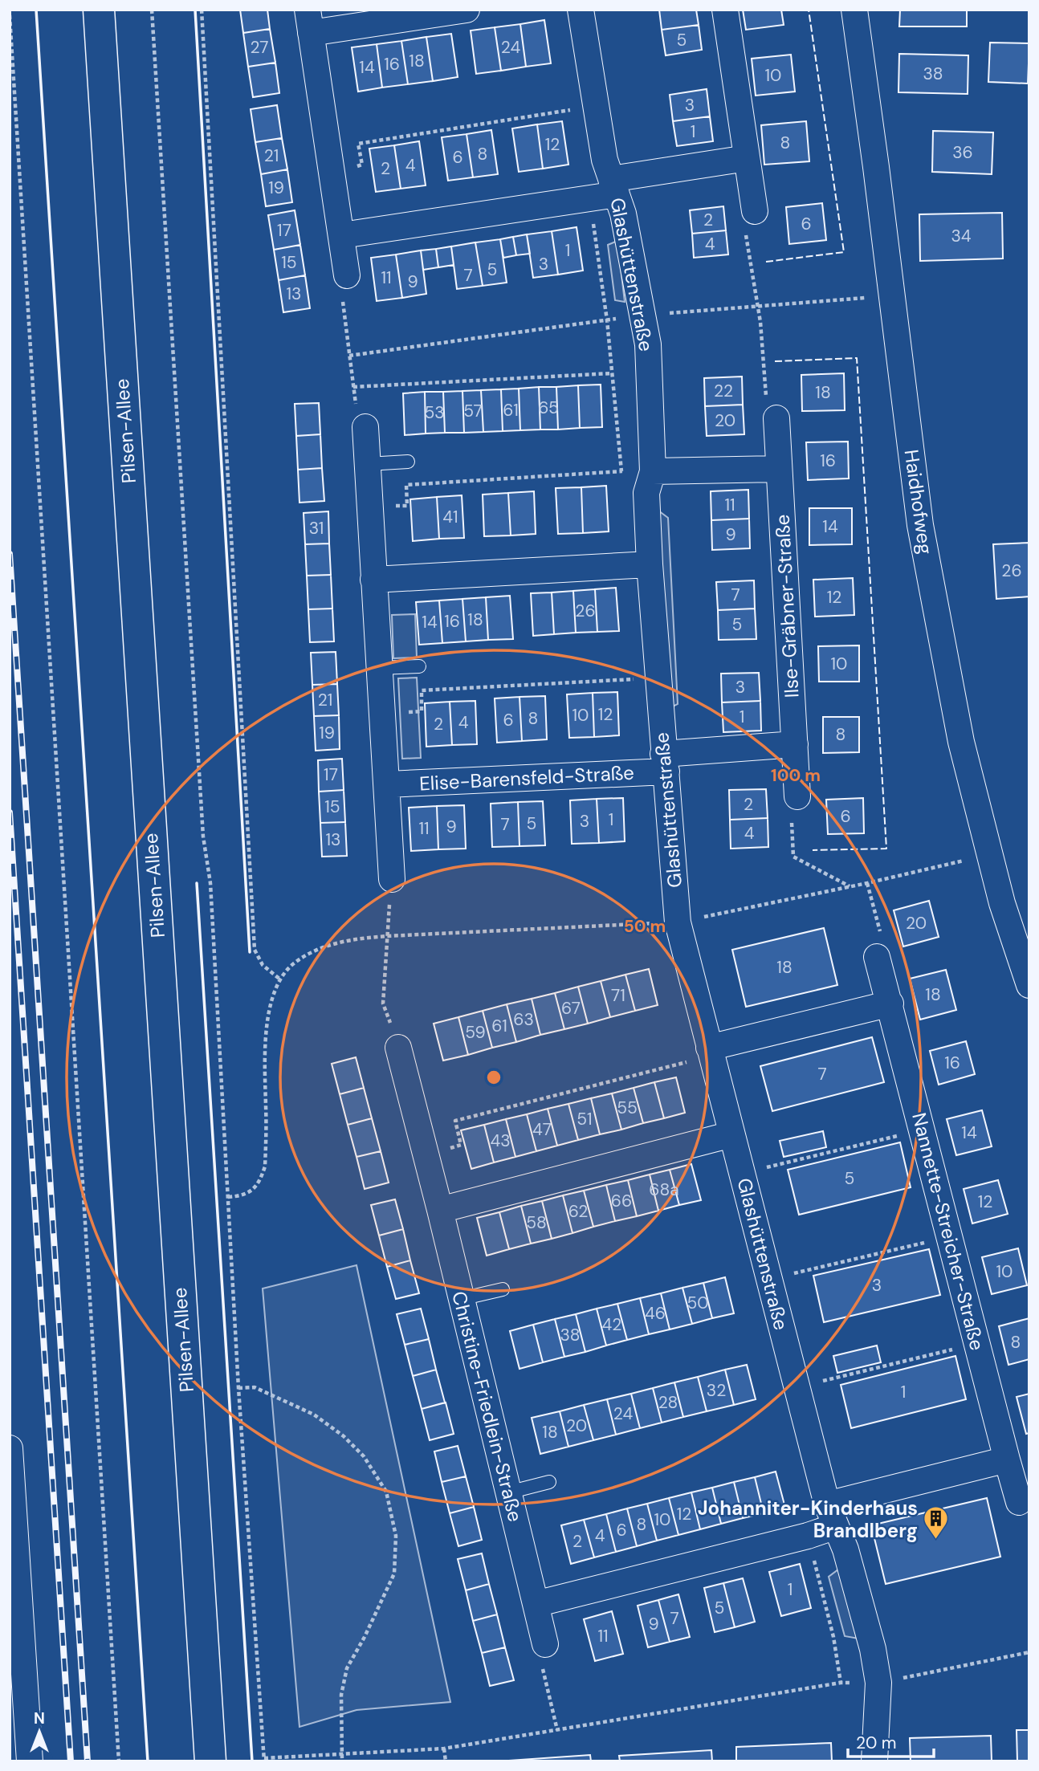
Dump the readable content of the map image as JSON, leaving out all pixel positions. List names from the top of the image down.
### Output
{
  "streets": {
    "main road": ["Pilsen-Allee"],
    "street": [
      "Glashüttenstraße",
      "Haidhofweg",
      "Ilse-Gräbner-Straße",
      "Elise-Barensfeld-Straße",
      "Nannette-Streicher-Straße",
      "Christine-Friedlein-Straße"
    ]
  },
  "crossings": [
    ["Glashüttenstraße", "Elise-Barensfeld-Straße"]
  ],
  "places": {
    "building": ["Johanniter-Kinderhaus Brandlberg"]
  },
  "house_numbers": [
    "5",
    "27",
    "24",
    "18",
    "16",
    "14",
    "38",
    "10",
    "3",
    "1",
    "8",
    "12",
    "36",
    "8",
    "21",
    "6",
    "4",
    "2",
    "19",
    "2",
    "6",
    "17",
    "34",
    "4",
    "1",
    "15",
    "3",
    "5",
    "7",
    "11",
    "9",
    "13",
    "22",
    "18",
    "65",
    "61",
    "57",
    "53",
    "20",
    "16",
    "11",
    "41",
    "14",
    "31",
    "9",
    "26",
    "7",
    "12",
    "26",
    "18",
    "16",
    "14",
    "5",
    "10",
    "3",
    "21",
    "12",
    "10",
    "1",
    "8",
    "6",
    "4",
    "2",
    "19",
    "8",
    "17",
    "2",
    "15",
    "6",
    "1",
    "3",
    "5",
    "7",
    "9",
    "11",
    "4",
    "13",
    "20",
    "18",
    "18",
    "71",
    "67",
    "63",
    "61",
    "59",
    "16",
    "7",
    "55",
    "51",
    "47",
    "14",
    "43",
    "5",
    "68a",
    "66",
    "12",
    "62",
    "58",
    "10",
    "3",
    "50",
    "46",
    "42",
    "38",
    "8",
    "32",
    "1",
    "28",
    "24",
    "20",
    "18",
    "12",
    "10",
    "8",
    "6",
    "4",
    "2",
    "1",
    "5",
    "7",
    "9",
    "11"
  ],
  "scale_bar": "20 m",
  "north": "top",
  "rings": ["100 m", "50 m"]
}
